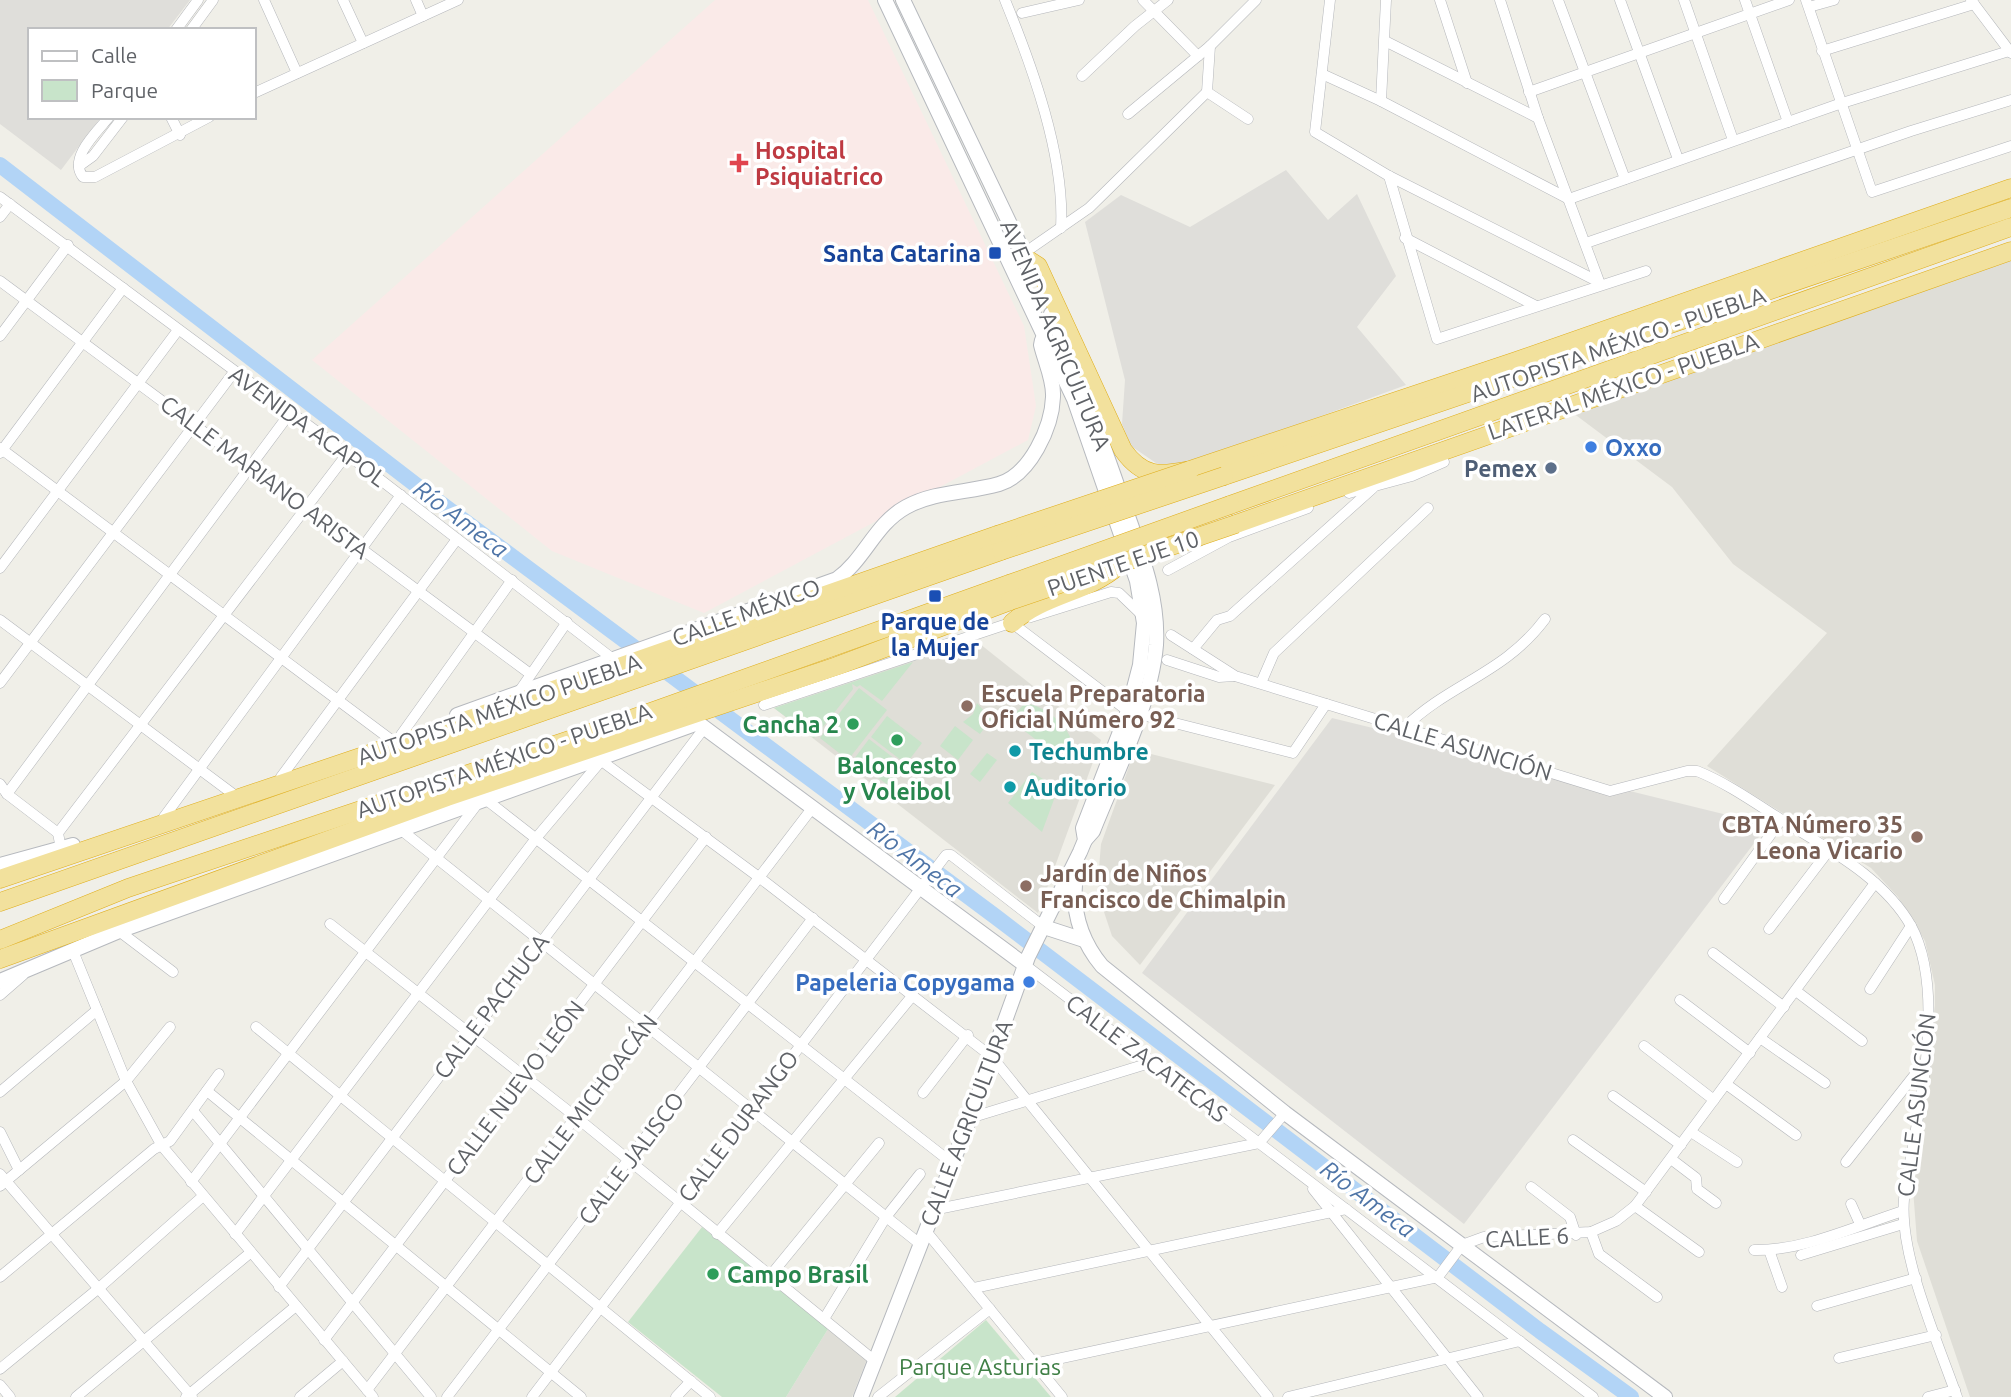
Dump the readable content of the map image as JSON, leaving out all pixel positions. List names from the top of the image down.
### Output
{
  "streets": {
    "highway": [
      "AUTOPISTA MÉXICO - PUEBLA",
      "LATERAL MÉXICO - PUEBLA",
      "PUENTE EJE 10",
      "AUTOPISTA MÉXICO PUEBLA"
    ],
    "street": [
      "AVENIDA AGRICULTURA",
      "AVENIDA ACAPOL",
      "CALLE MARIANO ARISTA",
      "CALLE MÉXICO",
      "CALLE ASUNCIÓN",
      "CALLE PACHUCA",
      "CALLE ZACATECAS",
      "CALLE NUEVO LEÓN",
      "CALLE MICHOACÁN",
      "CALLE AGRICULTURA",
      "CALLE DURANGO",
      "CALLE JALISCO",
      "CALLE 6"
    ]
  },
  "crossings": [
    ["AVENIDA AGRICULTURA", "CALLE MÉXICO"],
    ["AVENIDA AGRICULTURA", "CALLE AGRICULTURA"],
    ["AUTOPISTA MÉXICO - PUEBLA", "PUENTE EJE 10"],
    ["AUTOPISTA MÉXICO - PUEBLA", "AUTOPISTA MÉXICO PUEBLA"],
    ["LATERAL MÉXICO - PUEBLA", "PUENTE EJE 10"],
    ["AVENIDA ACAPOL", "AUTOPISTA MÉXICO PUEBLA"],
    ["CALLE MÉXICO", "AUTOPISTA MÉXICO PUEBLA"],
    ["CALLE ASUNCIÓN", "CALLE 6"],
    ["CALLE PACHUCA", "CALLE ZACATECAS"],
    ["CALLE ZACATECAS", "CALLE MICHOACÁN"],
    ["CALLE ZACATECAS", "CALLE AGRICULTURA"],
    ["CALLE ZACATECAS", "CALLE DURANGO"],
    ["CALLE ZACATECAS", "CALLE 6"],
    ["CALLE AGRICULTURA", "CALLE DURANGO"]
  ],
  "water": ["Río Ameca"],
  "parks": ["Parque Asturias"],
  "places": {
    "health": ["Hospital Psiquiatrico"],
    "transit": ["Santa Catarina", "Parque de la Mujer"],
    "other": [
      "Oxxo",
      "Pemex",
      "Escuela Preparatoria Oficial Número 92",
      "Cancha 2",
      "Baloncesto y Voleibol",
      "Techumbre",
      "Auditorio",
      "CBTA Número 35 Leona Vicario",
      "Jardín de Niños Francisco de Chimalpin",
      "Papeleria Copygama",
      "Campo Brasil"
    ]
  },
  "legend": ["Calle", "Parque"]
}
